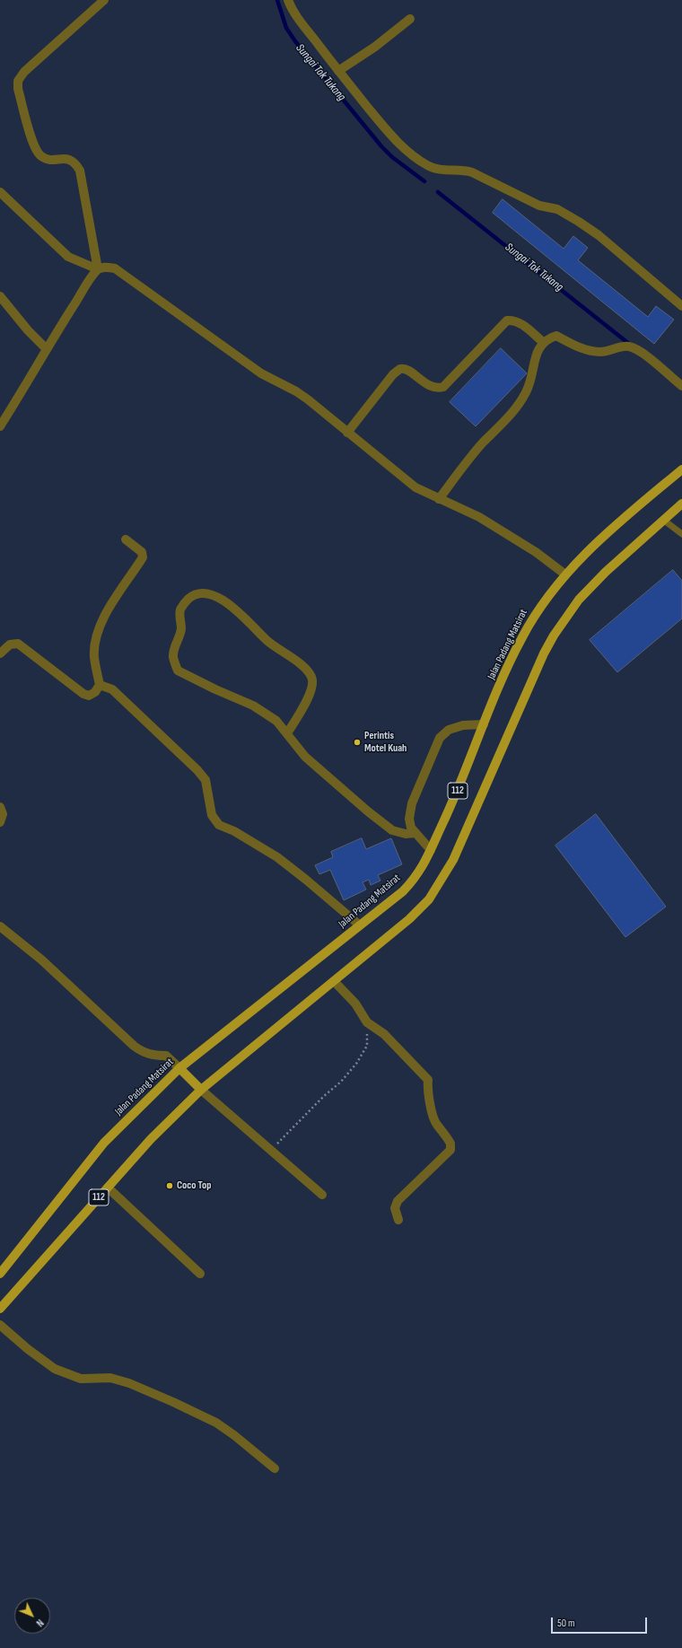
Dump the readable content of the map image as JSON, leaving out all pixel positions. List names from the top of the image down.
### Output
{
  "streets": {
    "main road": ["Jalan Padang Matsirat", "112"]
  },
  "water": ["Sungai Tok Tukang"],
  "places": ["Perintis Motel Kuah", "Coco Top"],
  "scale_bar": "50 m",
  "north": "bottom right"
}
